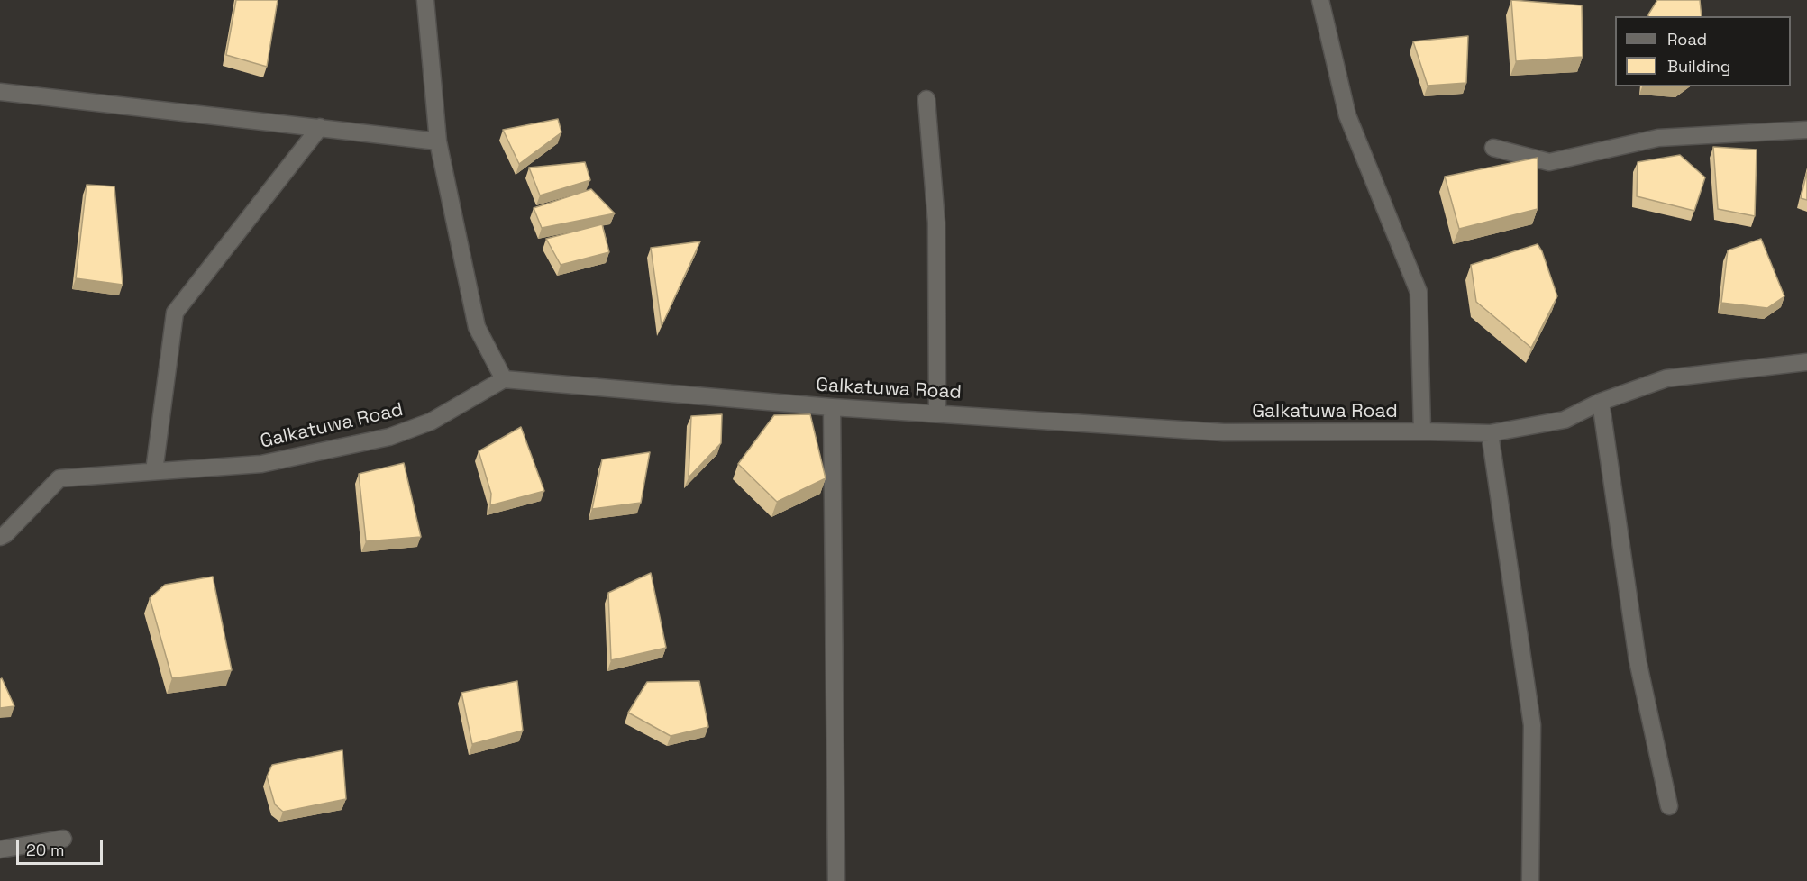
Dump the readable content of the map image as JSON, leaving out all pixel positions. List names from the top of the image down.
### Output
{
  "streets": {
    "street": ["Galkatuwa Road"]
  },
  "legend": ["Road", "Building"],
  "scale_bar": "20 m"
}
